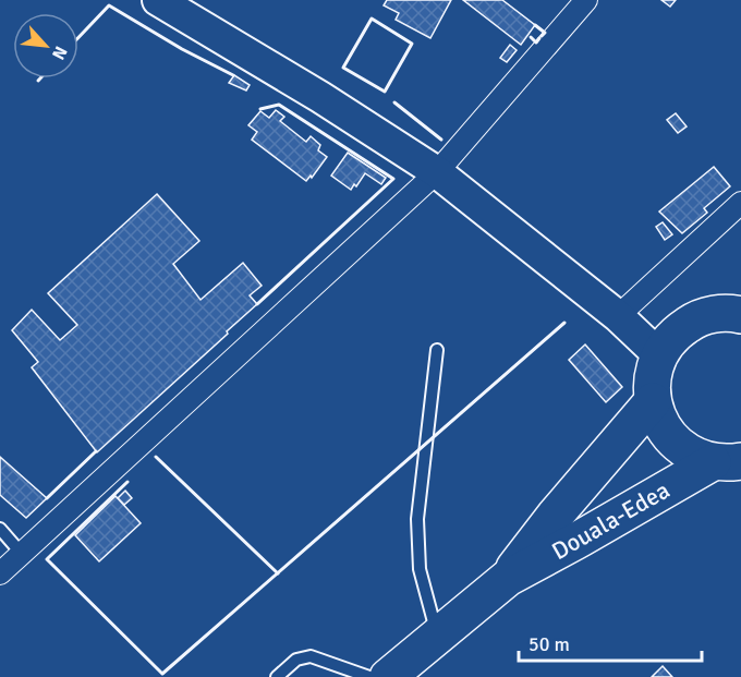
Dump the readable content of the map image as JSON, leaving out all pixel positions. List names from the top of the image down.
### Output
{
  "streets": {
    "highway": ["Douala-Edea"]
  },
  "scale_bar": "50 m",
  "north": "bottom right"
}
